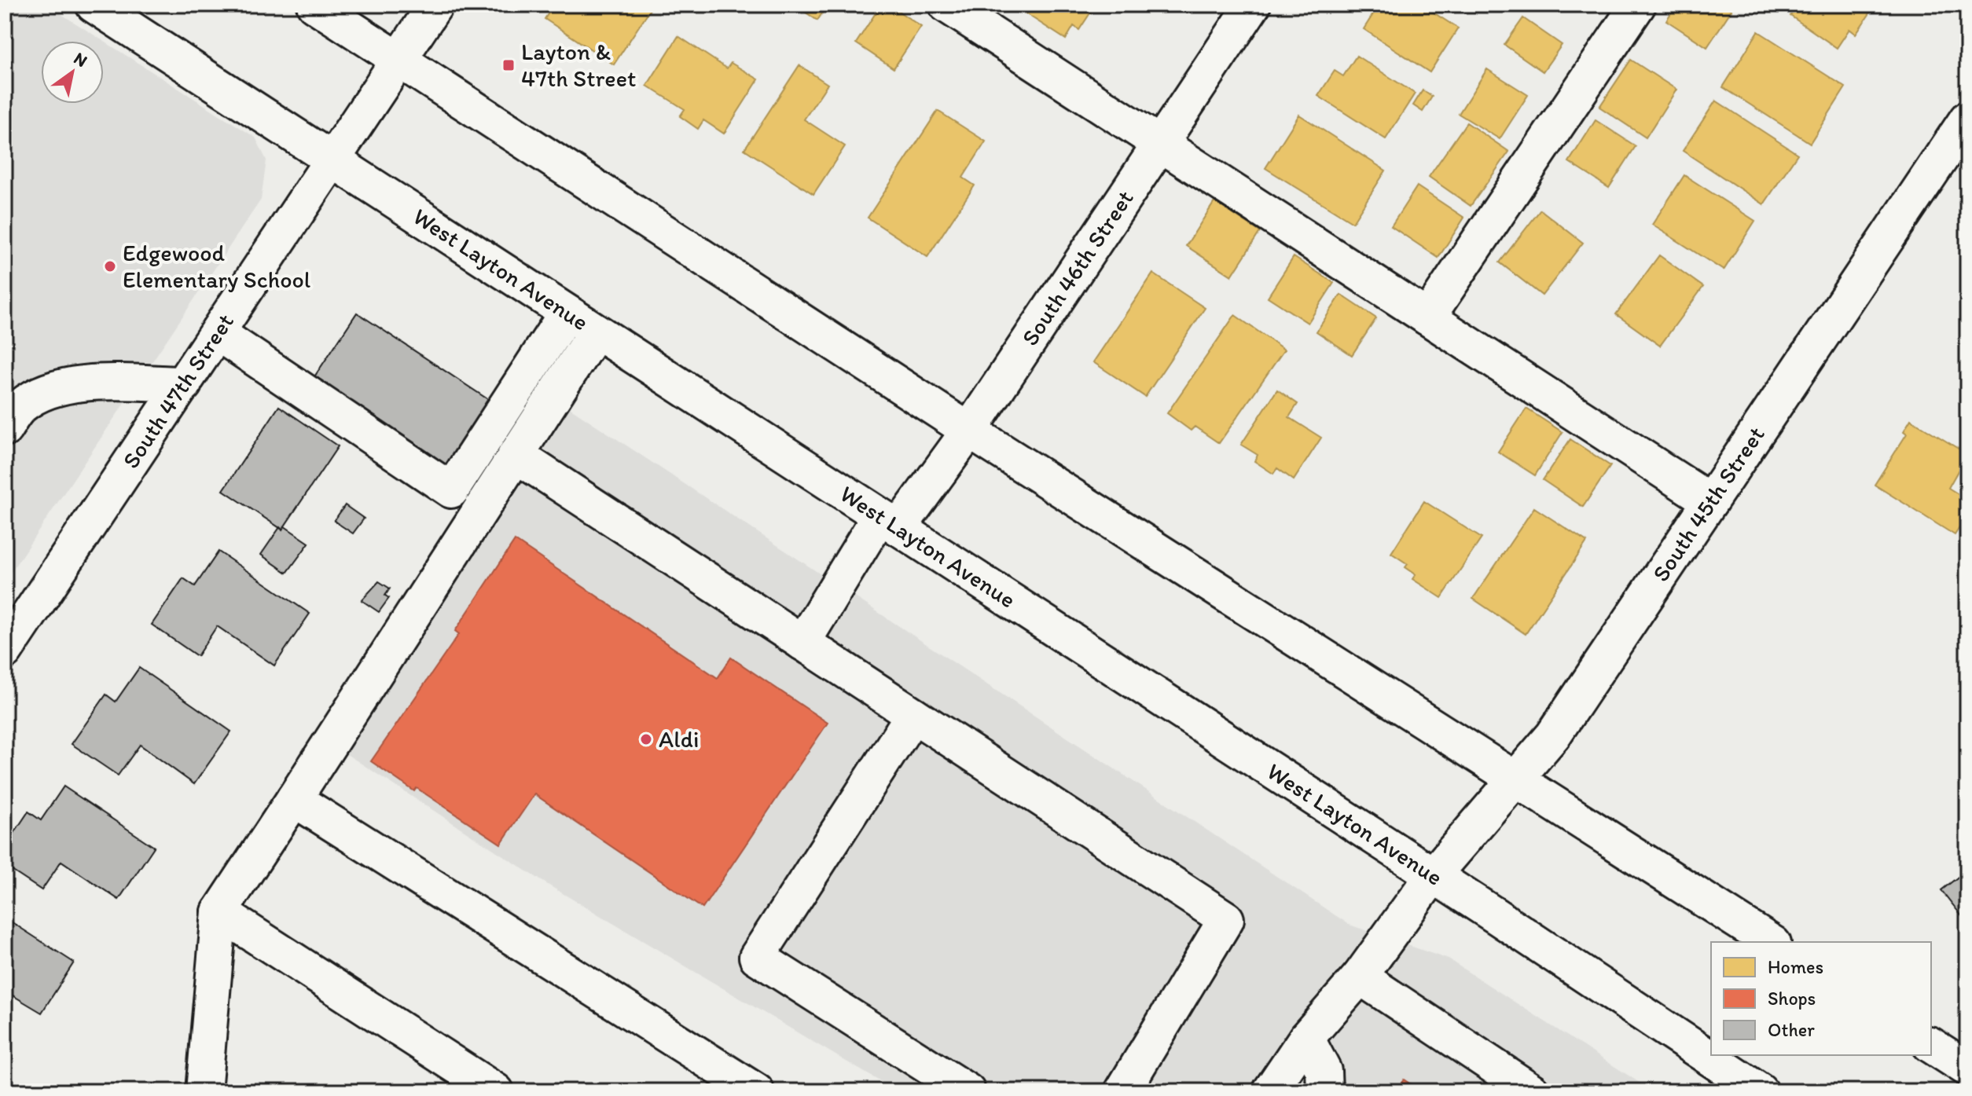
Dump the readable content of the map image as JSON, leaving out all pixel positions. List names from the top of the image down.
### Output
{
  "streets": {
    "main road": [
      "South 46th Street",
      "West Layton Avenue",
      "South 47th Street",
      "South 45th Street"
    ]
  },
  "crossings": [
    ["South 46th Street", "West Layton Avenue"],
    ["West Layton Avenue", "South 47th Street"],
    ["West Layton Avenue", "South 45th Street"]
  ],
  "places": {
    "transit": ["Layton & 47th Street"],
    "other": ["Edgewood Elementary School", "Aldi"]
  },
  "legend": ["Homes", "Shops", "Other"],
  "north": "top right"
}
